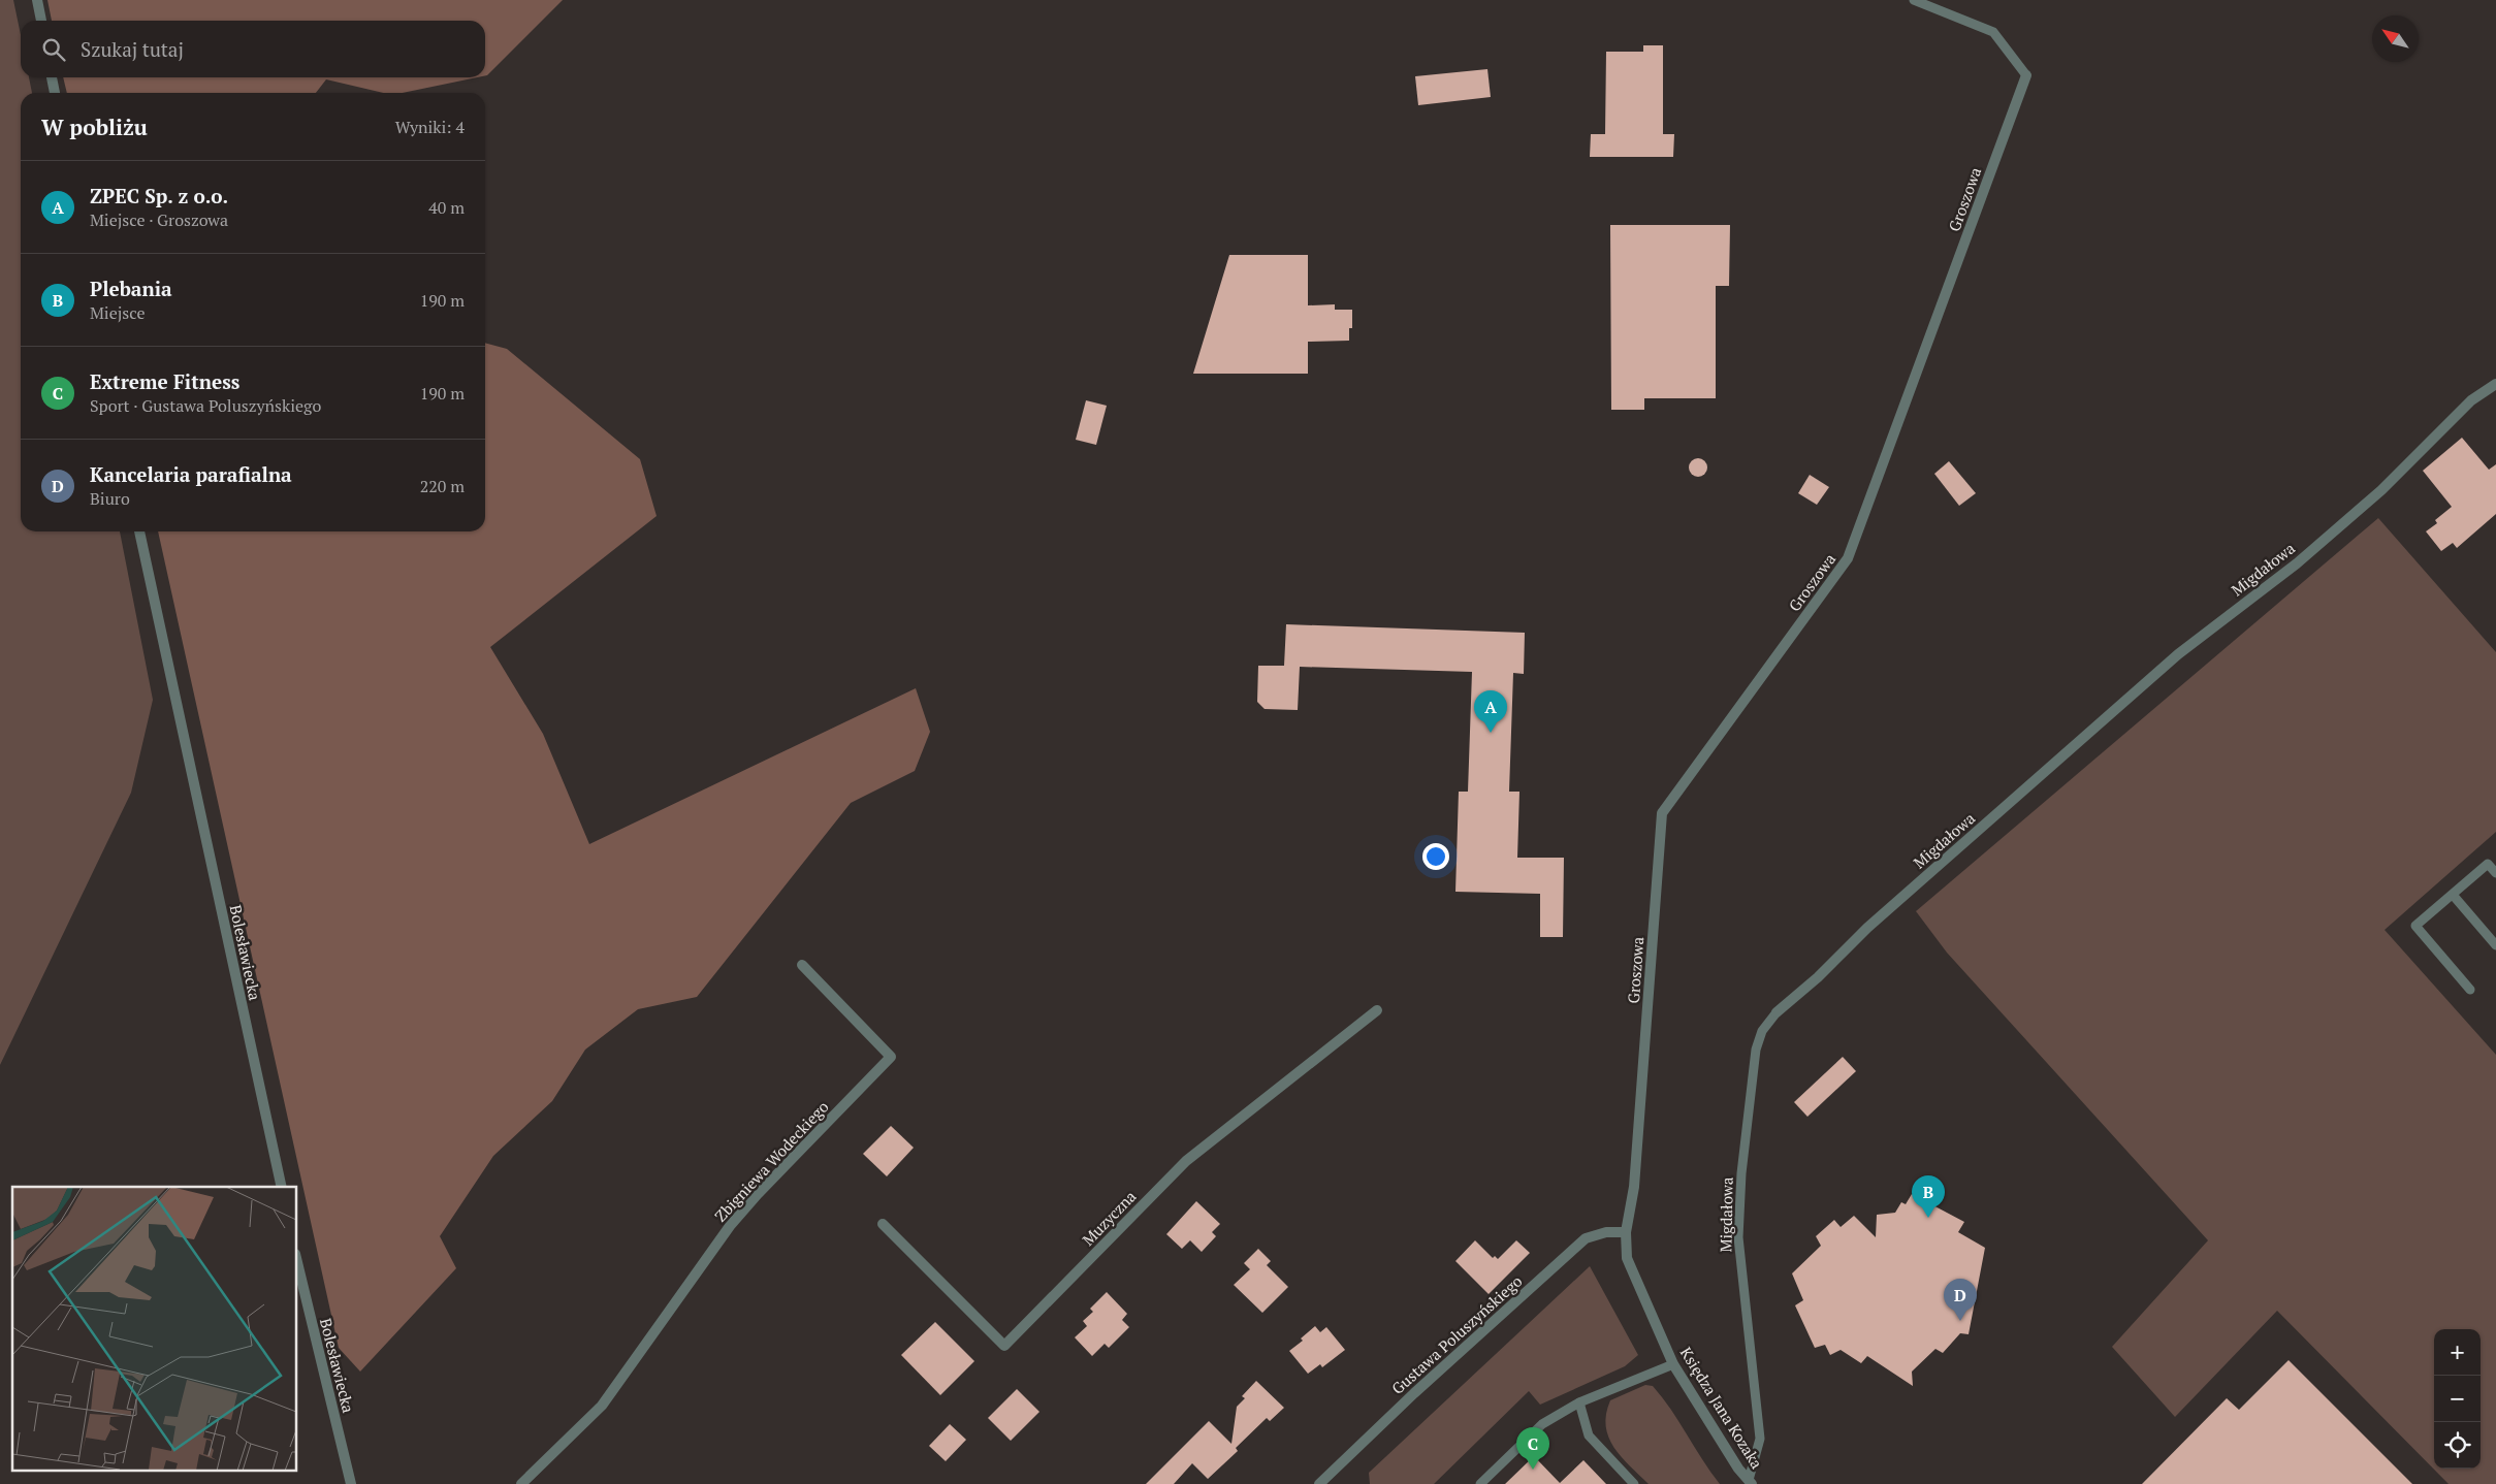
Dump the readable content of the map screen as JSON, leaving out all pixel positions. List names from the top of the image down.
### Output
{
  "streets": {
    "street": [
      "Groszowa",
      "Migdałowa",
      "Bolesławiecka",
      "Zbigniewa Wodeckiego",
      "Muzyczna",
      "Gustawa Poluszyńskiego",
      "Księdza Jana Kozaka"
    ]
  },
  "crossings": [
    ["Groszowa", "Gustawa Poluszyńskiego"],
    ["Groszowa", "Księdza Jana Kozaka"],
    ["Migdałowa", "Księdza Jana Kozaka"],
    ["Gustawa Poluszyńskiego", "Księdza Jana Kozaka"]
  ],
  "north": "top left",
  "page": {
    "search": "Szukaj tutaj",
    "heading": ["W pobliżu", "Wyniki: 4"],
    "list": [
      {
        "mark": "A",
        "name": "ZPEC Sp. z o.o.",
        "note": "Miejsce · Groszowa",
        "value": "40 m"
      },
      {
        "mark": "B",
        "name": "Plebania",
        "note": "Miejsce",
        "value": "190 m"
      },
      {
        "mark": "C",
        "name": "Extreme Fitness",
        "note": "Sport · Gustawa Poluszyńskiego",
        "value": "190 m"
      },
      {
        "mark": "D",
        "name": "Kancelaria parafialna",
        "note": "Biuro",
        "value": "220 m"
      }
    ],
    "pins": [
      "A",
      "B",
      "D",
      "C"
    ],
    "map_buttons": ["+", "−"]
  }
}
